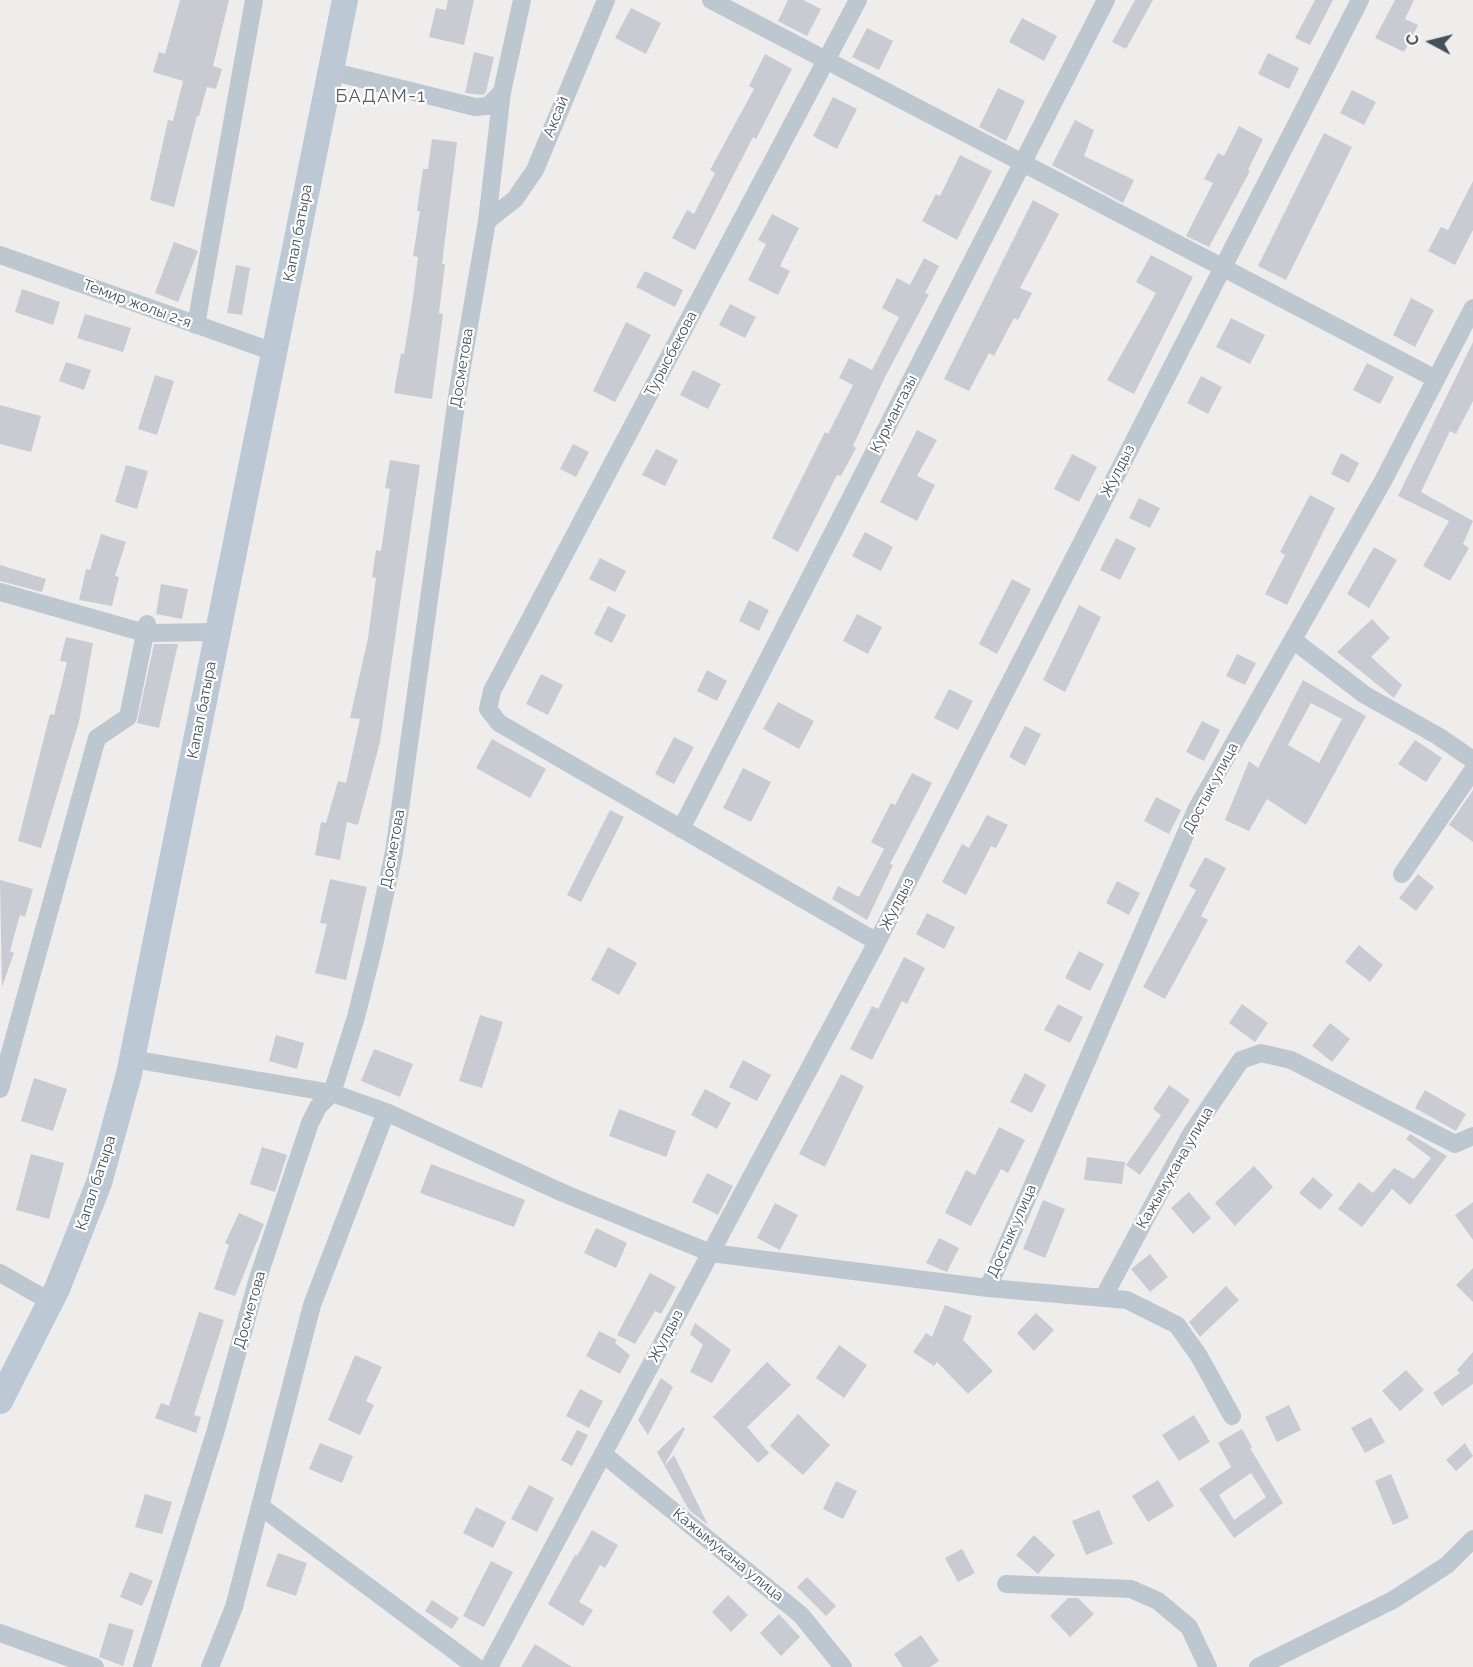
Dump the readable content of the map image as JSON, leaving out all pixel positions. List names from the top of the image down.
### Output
{
  "streets": {
    "main road": ["Капал батыра"],
    "street": [
      "Аксай",
      "Темир жолы 2-я",
      "Турысбекова",
      "Досметова",
      "Курмангазы",
      "Жулдыз",
      "Достык улица",
      "Кажымукана улица"
    ]
  },
  "crossings": [
    ["Аксай", "Досметова"],
    ["Капал батыра", "Темир жолы 2-я"],
    ["Турысбекова", "Жулдыз"],
    ["Курмангазы", "Жулдыз"],
    ["Жулдыз", "Кажымукана улица"]
  ],
  "districts": ["БАДАМ-1"],
  "north": "left"
}
